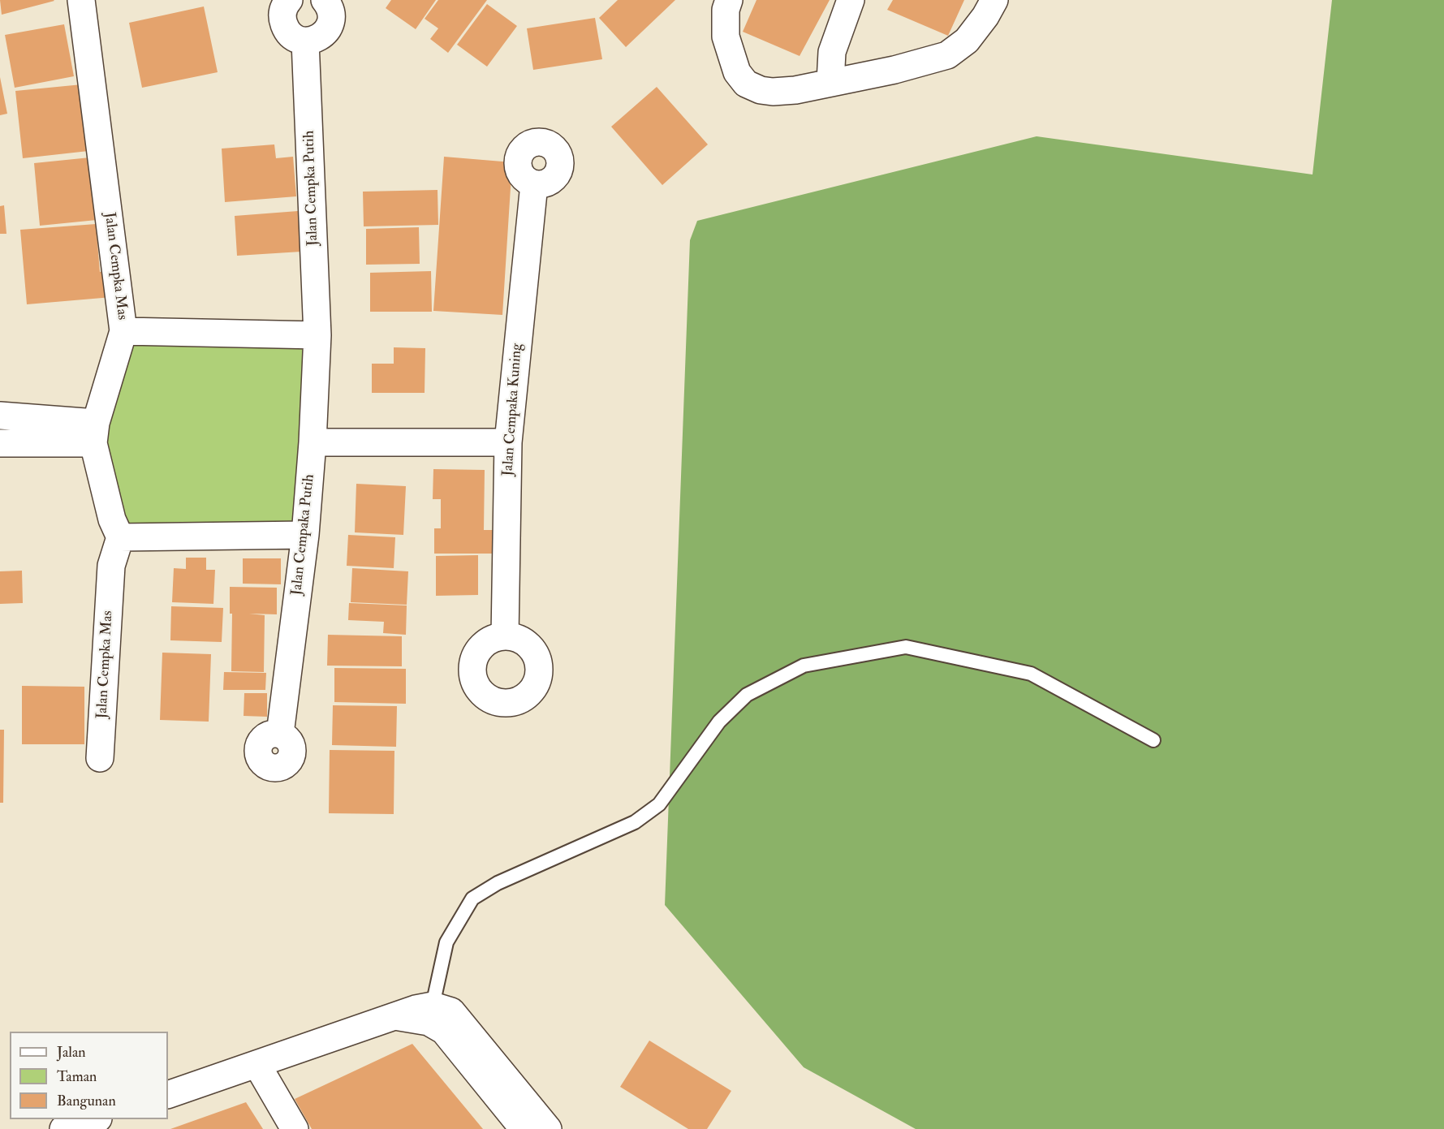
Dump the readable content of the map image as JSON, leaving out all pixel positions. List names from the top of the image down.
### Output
{
  "streets": {
    "street": [
      "Jalan Cempka Putih",
      "Jalan Cempka Mas",
      "Jalan Cempaka Kuning",
      "Jalan Cempaka Putih"
    ]
  },
  "crossings": [
    ["Jalan Cempka Putih", "Jalan Cempaka Putih"]
  ],
  "legend": ["Jalan", "Taman", "Bangunan"]
}
